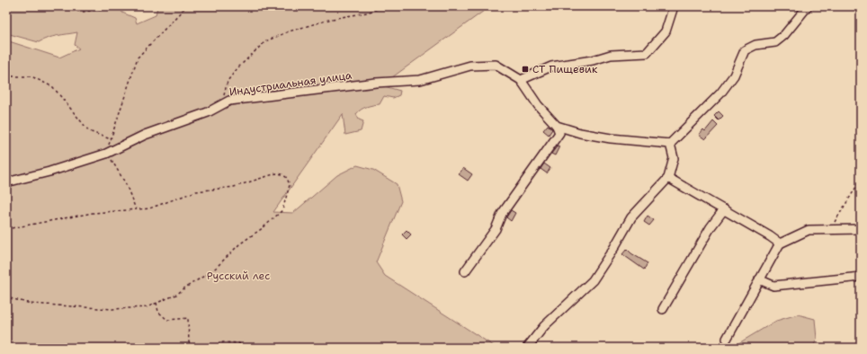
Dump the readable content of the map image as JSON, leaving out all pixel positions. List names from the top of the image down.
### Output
{
  "streets": {
    "street": ["Индустриальная улица"]
  },
  "parks": ["Русский лес"],
  "places": {
    "transit": ["СТ Пищевик"]
  }
}
